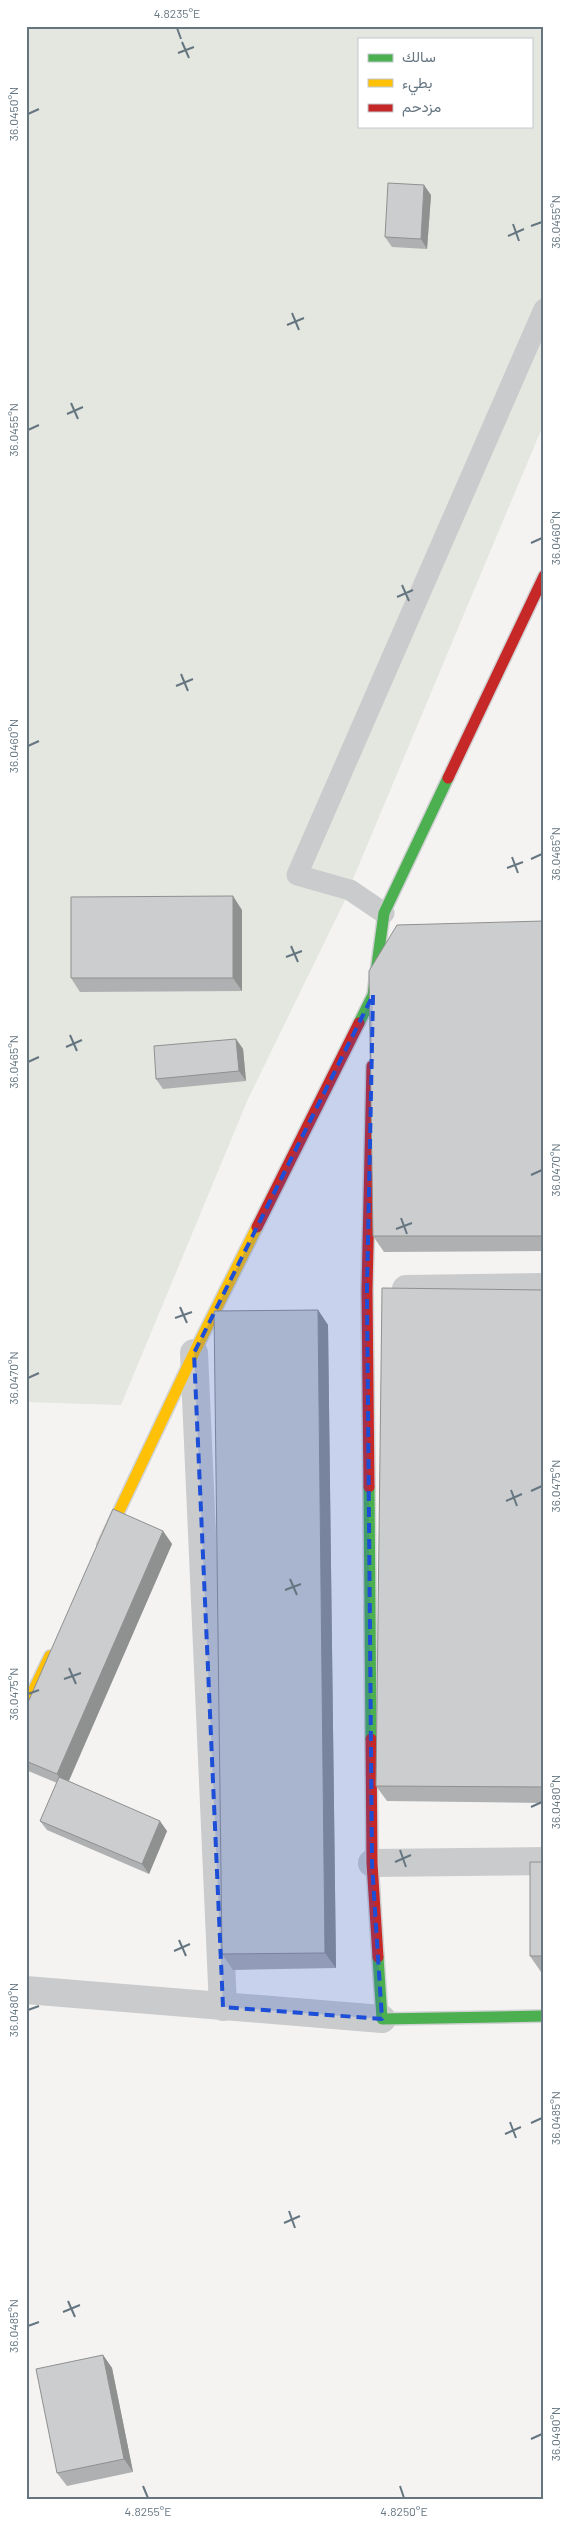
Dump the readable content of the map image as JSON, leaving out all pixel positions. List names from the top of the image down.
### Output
{
  "legend": ["سالك", "بطيء", "مزدحم"],
  "coordinates": [
    "4.8235°E",
    "36.0450°N",
    "36.0455°N",
    "36.0460°N",
    "36.0465°N",
    "36.0470°N",
    "36.0475°N",
    "36.0480°N",
    "36.0485°N",
    "36.0490°N",
    "4.8255°E",
    "4.8250°E"
  ]
}
